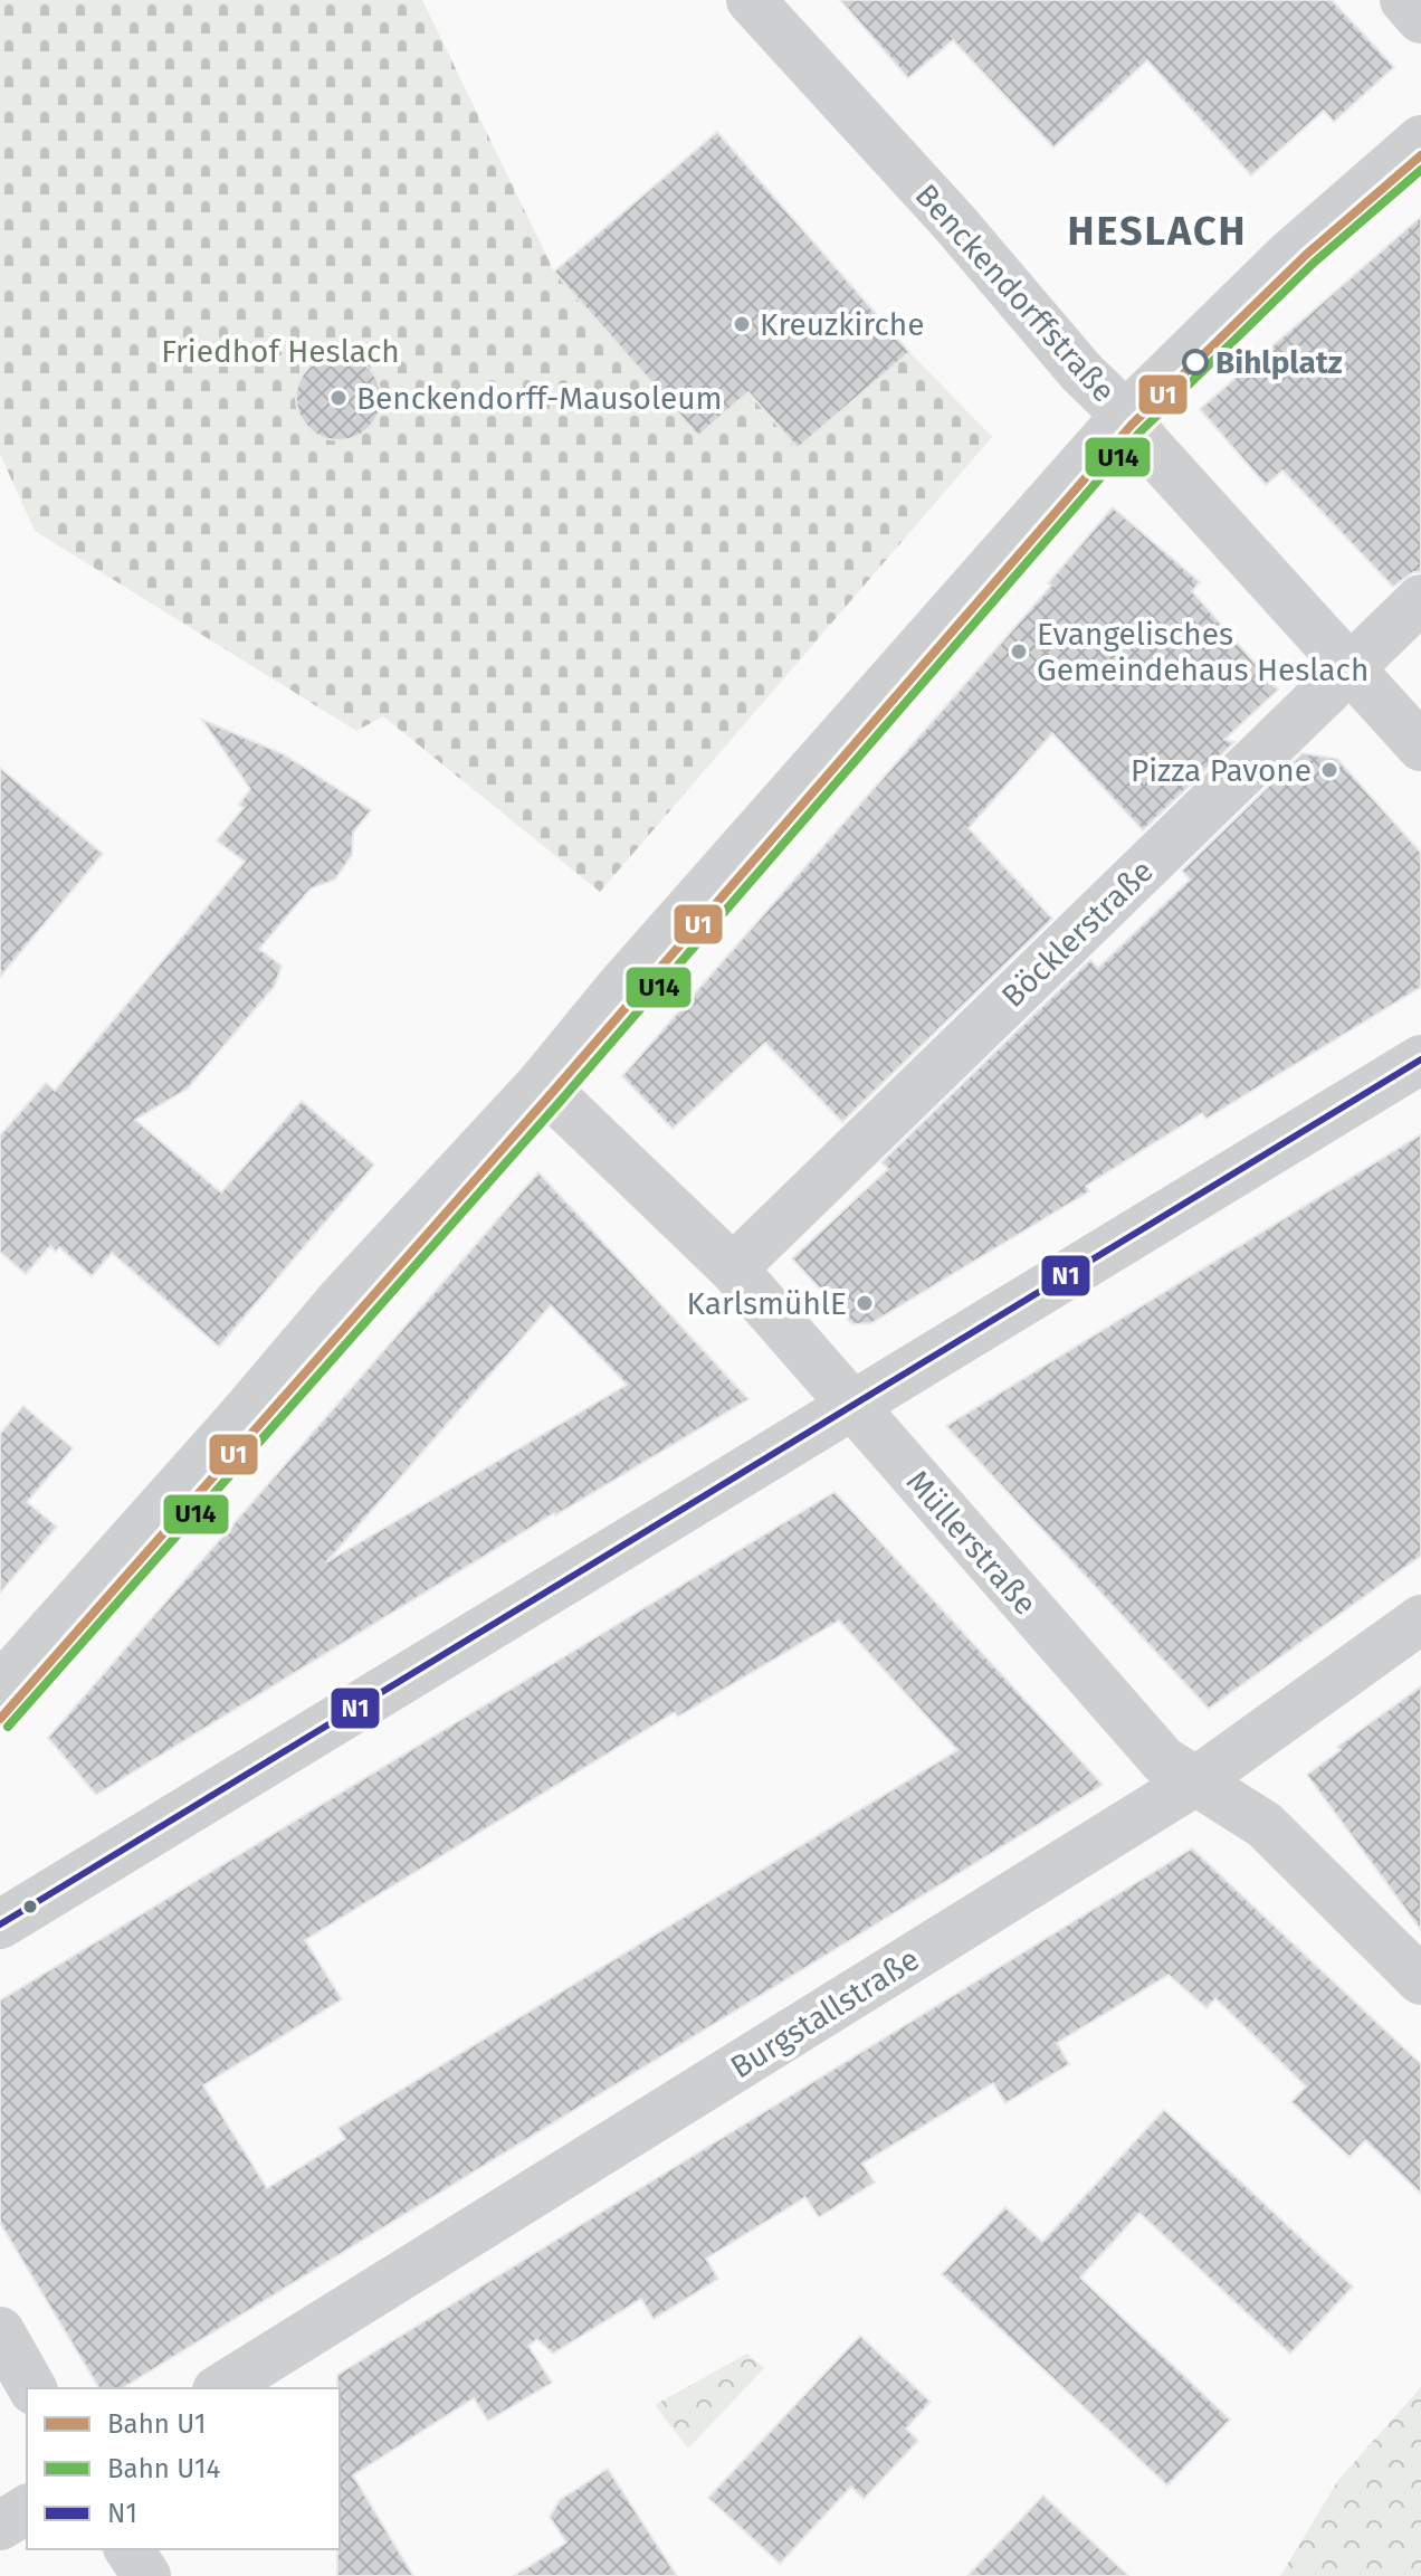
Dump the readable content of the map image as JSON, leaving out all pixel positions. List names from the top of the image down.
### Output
{
  "streets": {
    "street": [
      "Benckendorffstraße",
      "Böcklerstraße",
      "Müllerstraße",
      "Burgstallstraße"
    ]
  },
  "crossings": [
    ["Benckendorffstraße", "Böcklerstraße"],
    ["Böcklerstraße", "Müllerstraße"],
    ["Müllerstraße", "Burgstallstraße"]
  ],
  "districts": ["HESLACH"],
  "parks": ["Friedhof Heslach"],
  "places": [
    "Kreuzkirche",
    "Bihlplatz",
    "Benckendorff-Mausoleum",
    "Evangelisches Gemeindehaus Heslach",
    "Pizza Pavone",
    "KarlsmühlE"
  ],
  "lines": ["rail line U1", "rail line U14", "transit line N1"],
  "legend": ["Bahn U1", "Bahn U14", "N1"]
}
